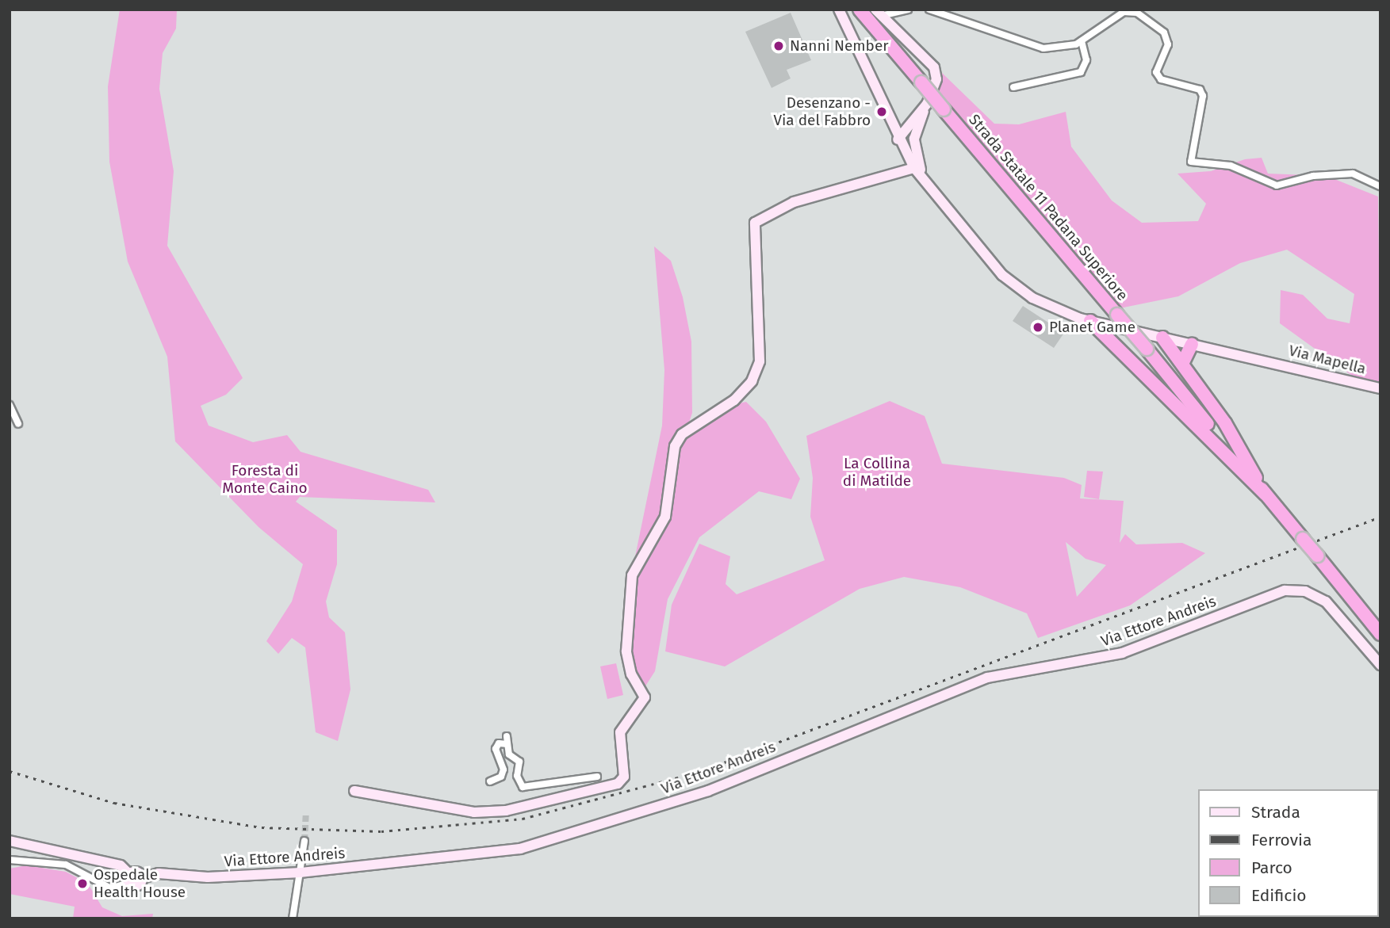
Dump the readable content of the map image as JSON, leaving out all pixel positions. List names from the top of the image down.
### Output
{
  "streets": {
    "highway": ["Strada Statale 11 Padana Superiore"],
    "street": ["Via Mapella", "Via Ettore Andreis"]
  },
  "parks": ["La Collina di Matilde", "Foresta di Monte Caino"],
  "places": [
    "Nanni Nember",
    "Desenzano - Via del Fabbro",
    "Planet Game",
    "Ospedale Health House"
  ],
  "legend": [
    "Strada",
    "Ferrovia",
    "Parco",
    "Edificio"
  ]
}
